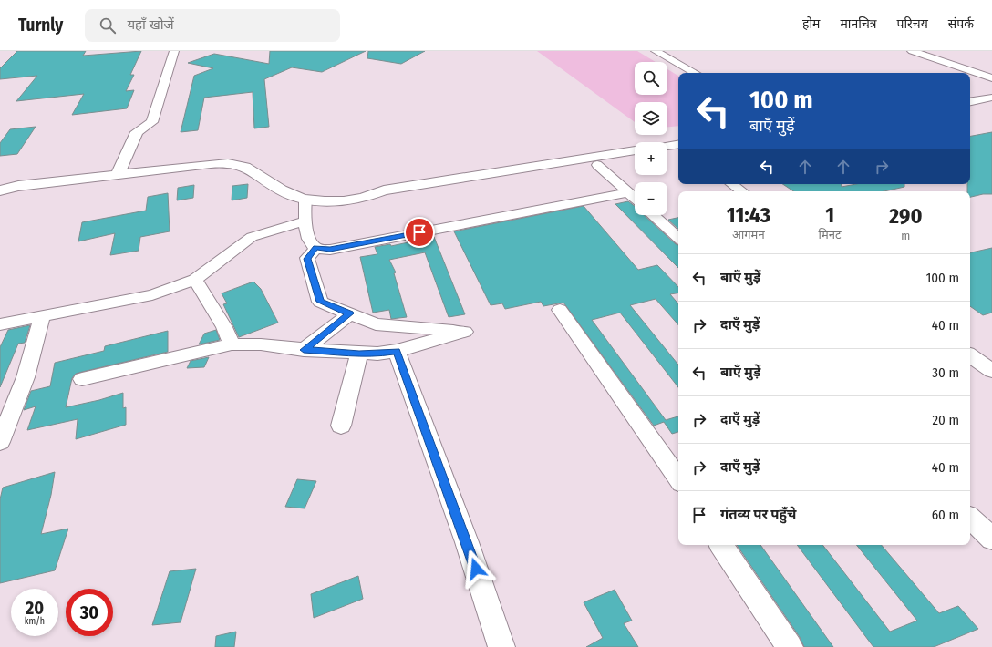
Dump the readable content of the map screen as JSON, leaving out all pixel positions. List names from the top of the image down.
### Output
{
  "page": {
    "header": "Turnly",
    "search": "यहाँ खोजें",
    "nav": [
      "होम",
      "मानचित्र",
      "परिचय",
      "संपर्क"
    ],
    "map_buttons": ["+", "−"],
    "turn": ["100 m", "बाएँ मुड़ें"],
    "eta": [
      "11:43",
      "आगमन",
      "1",
      "मिनट",
      "290",
      "m"
    ],
    "list": [
      {
        "name": "बाएँ मुड़ें",
        "value": "100 m"
      },
      {
        "name": "दाएँ मुड़ें",
        "value": "40 m"
      },
      {
        "name": "बाएँ मुड़ें",
        "value": "30 m"
      },
      {
        "name": "दाएँ मुड़ें",
        "value": "20 m"
      },
      {
        "name": "दाएँ मुड़ें",
        "value": "40 m"
      },
      {
        "name": "गंतव्य पर पहुँचे",
        "value": "60 m"
      }
    ],
    "speed": "20 km/h",
    "limit": "30"
  }
}
